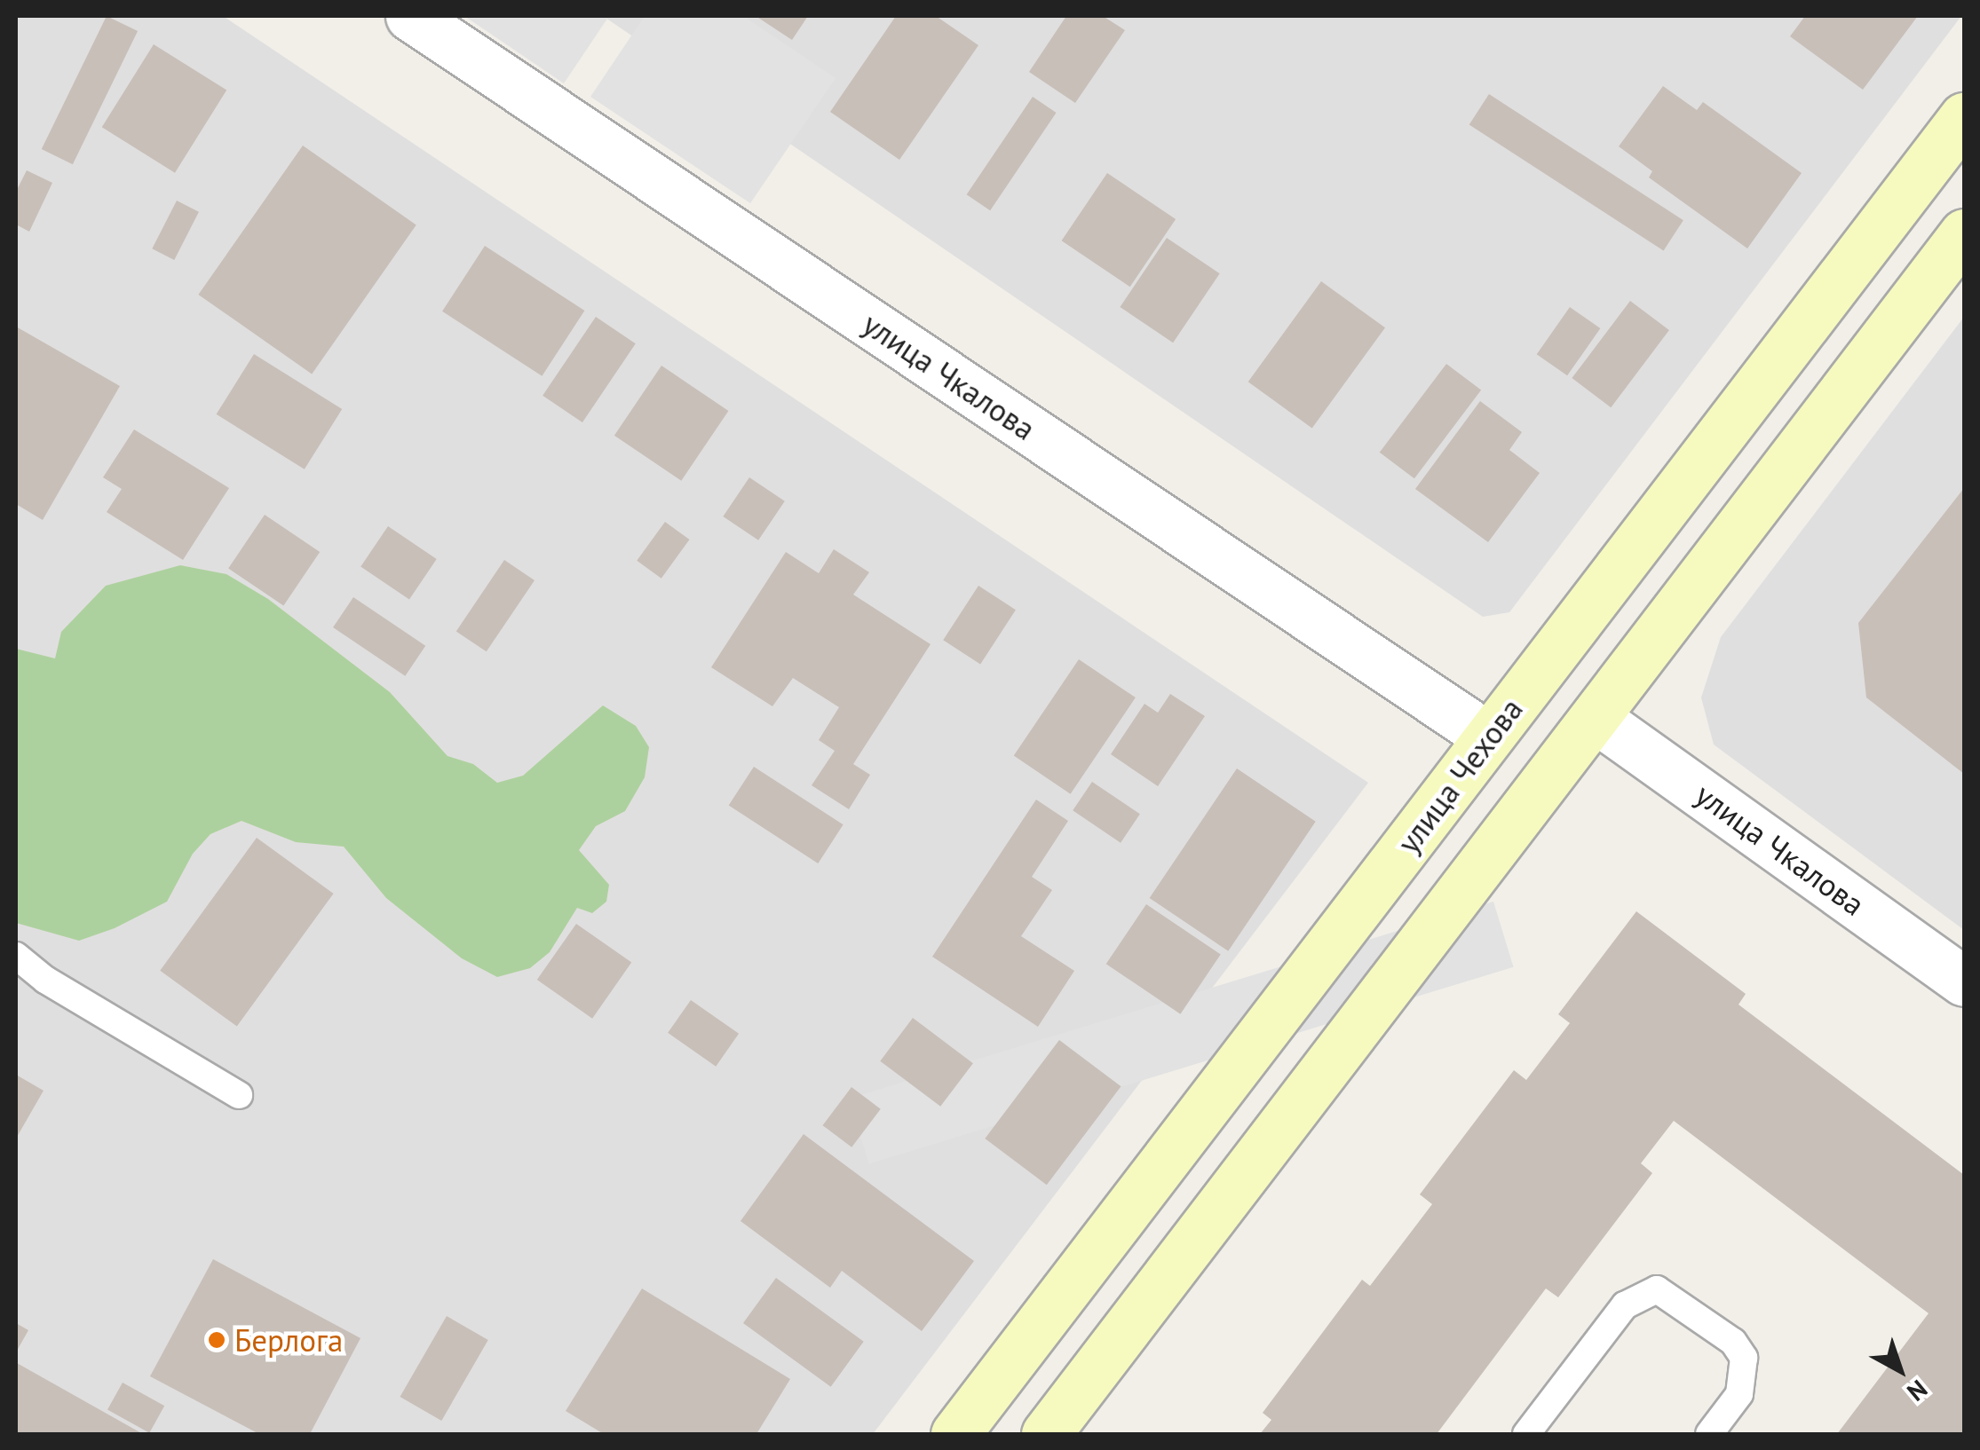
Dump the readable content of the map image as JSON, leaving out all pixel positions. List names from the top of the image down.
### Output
{
  "streets": {
    "main road": ["улица Чехова"],
    "street": ["улица Чкалова"]
  },
  "crossings": [
    ["улица Чкалова", "улица Чехова"]
  ],
  "places": ["Берлога"],
  "north": "bottom right"
}
